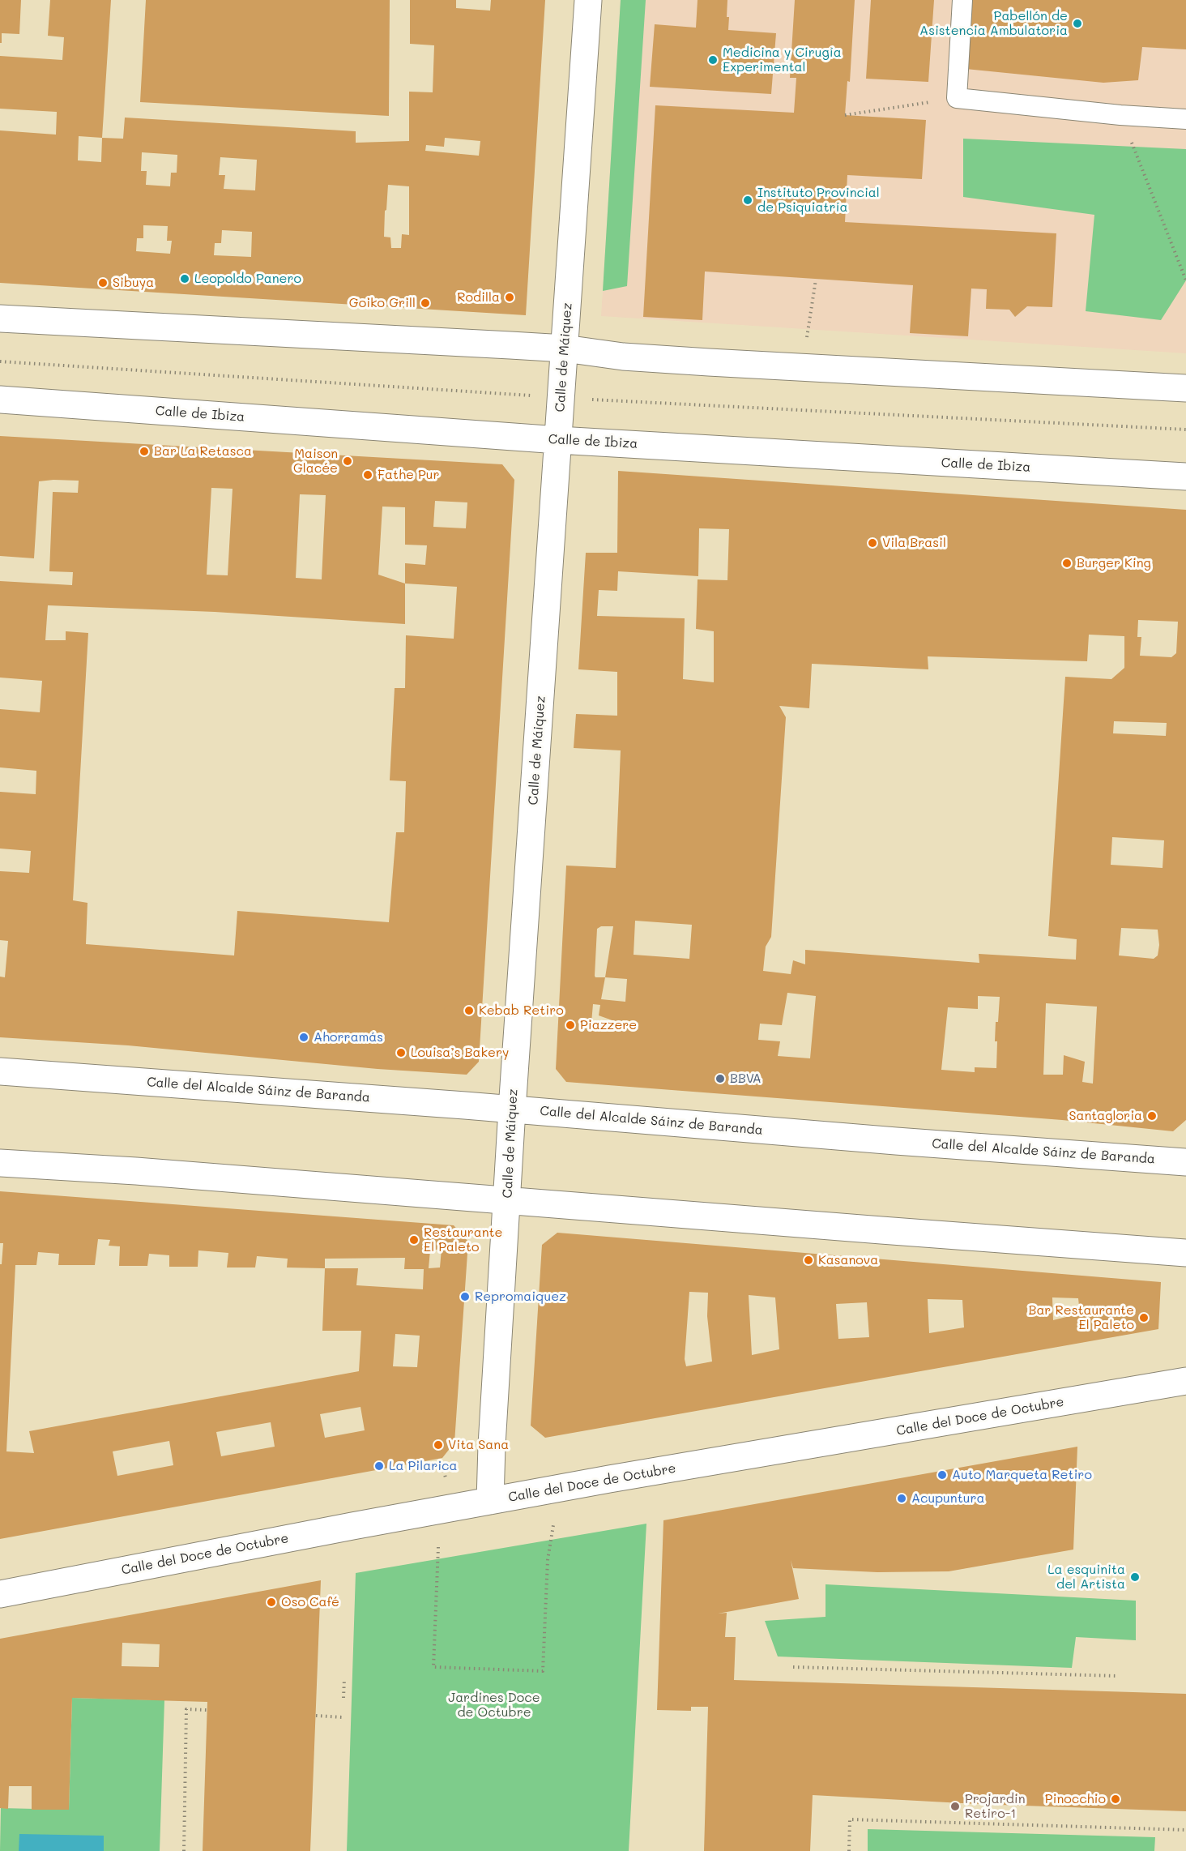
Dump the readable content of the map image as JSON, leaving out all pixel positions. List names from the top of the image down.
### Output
{
  "streets": {
    "street": [
      "Calle de Máiquez",
      "Calle de Ibiza",
      "Calle del Alcalde Sáinz de Baranda",
      "Calle del Doce de Octubre"
    ]
  },
  "crossings": [
    ["Calle de Máiquez", "Calle de Ibiza"],
    ["Calle de Máiquez", "Calle del Alcalde Sáinz de Baranda"],
    ["Calle de Máiquez", "Calle del Doce de Octubre"]
  ],
  "parks": ["Jardines Doce de Octubre"],
  "places": [
    "Pabellón de Asistencia Ambulatoria",
    "Medicina y Cirugía Experimental",
    "Instituto Provincial de Psiquiatría",
    "Leopoldo Panero",
    "Sibuya",
    "Rodilla",
    "Goiko Grill",
    "Bar La Retasca",
    "Maison Glacée",
    "Fathe Pur",
    "Vila Brasil",
    "Burger King",
    "Kebab Retiro",
    "Piazzere",
    "Ahorramás",
    "Louisa’s Bakery",
    "BBVA",
    "Santagloria",
    "Restaurante El Paleto",
    "Kasanova",
    "Repromaiquez",
    "Bar Restaurante El Paleto",
    "Vita Sana",
    "La Pilarica",
    "Auto Marqueta Retiro",
    "Acupuntura",
    "La esquinita del Artista",
    "Oso Café",
    "Pinocchio",
    "Projardin Retiro-1"
  ]
}
